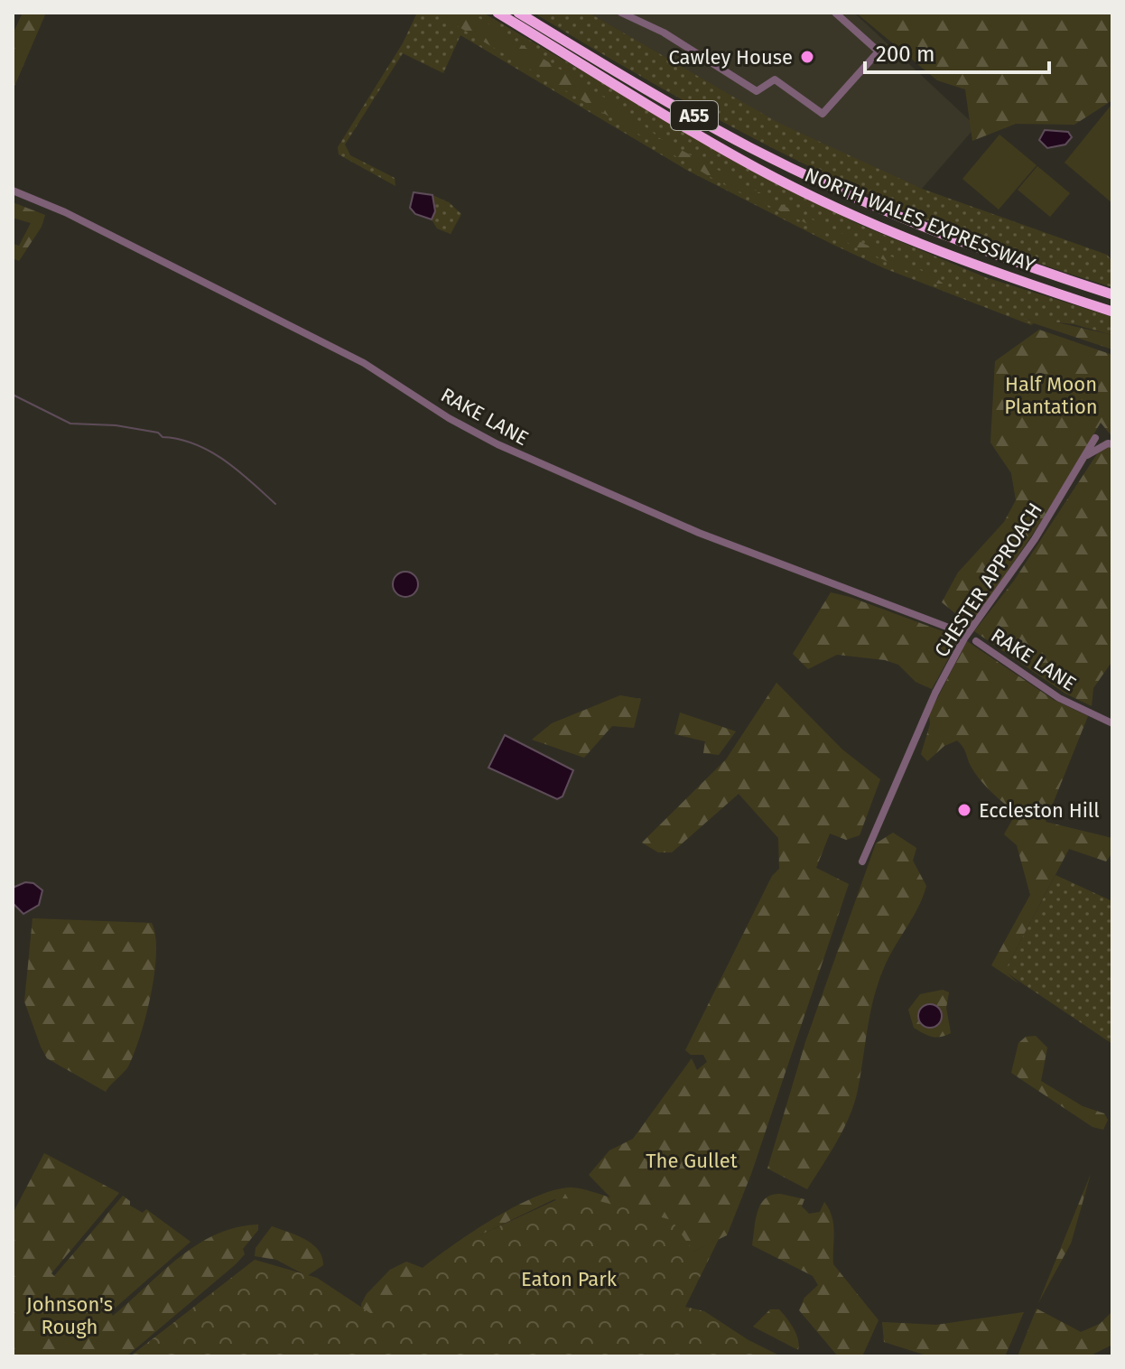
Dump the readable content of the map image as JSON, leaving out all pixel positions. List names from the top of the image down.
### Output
{
  "streets": {
    "highway": ["A55", "NORTH WALES EXPRESSWAY"],
    "street": ["RAKE LANE", "CHESTER APPROACH"]
  },
  "parks": [
    "Half Moon Plantation",
    "The Gullet",
    "Eaton Park",
    "Johnson's Rough"
  ],
  "places": ["Cawley House", "Eccleston Hill"],
  "scale_bar": "200 m"
}
